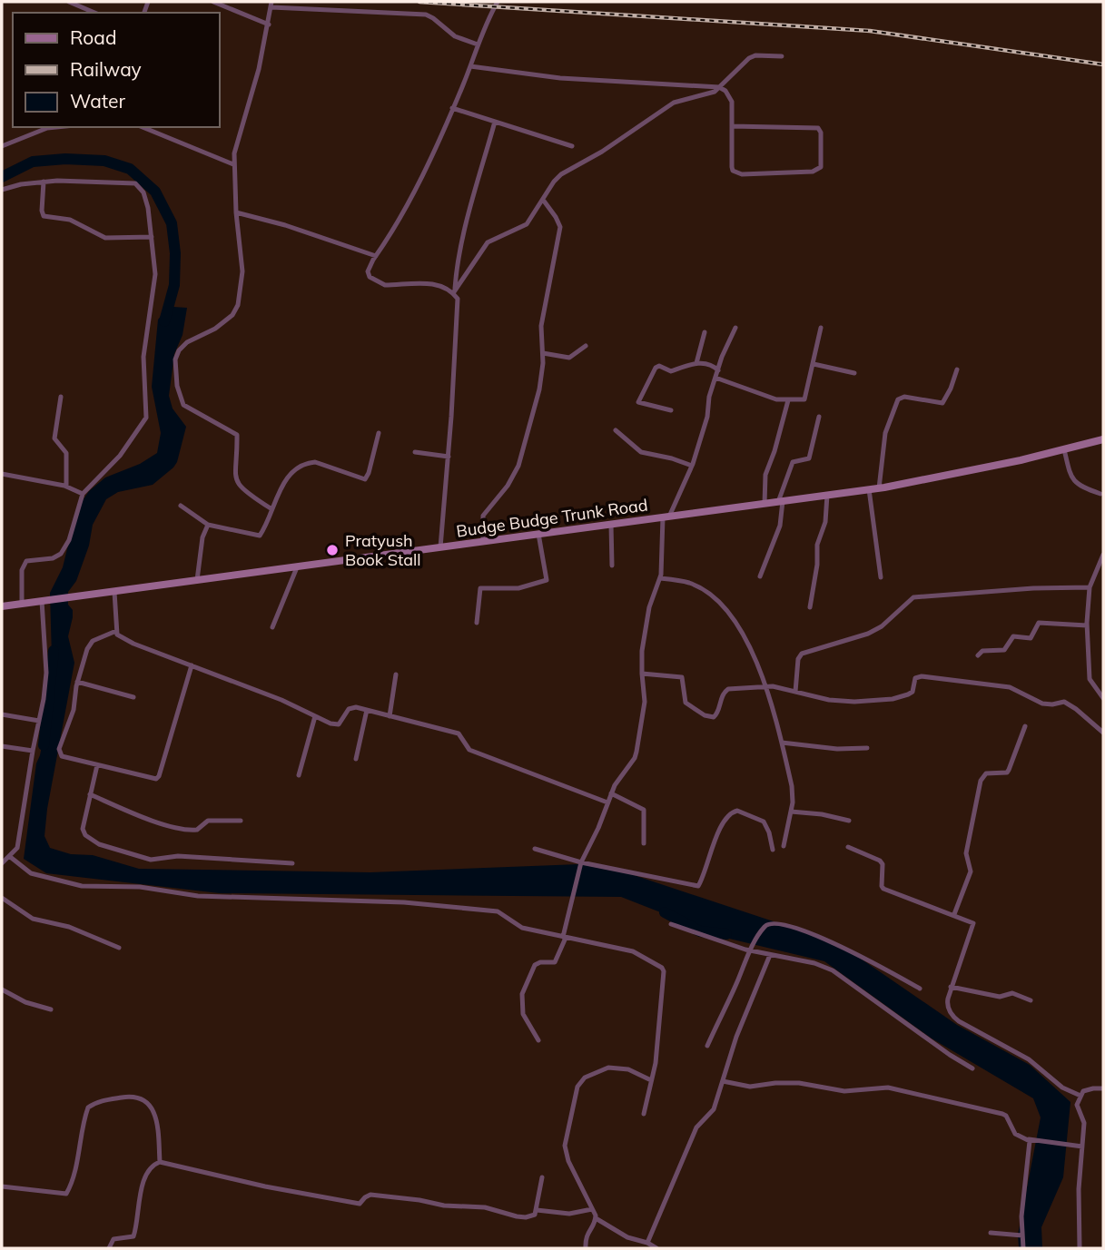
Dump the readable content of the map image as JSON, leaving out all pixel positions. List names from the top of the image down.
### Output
{
  "streets": {
    "main road": ["Budge Budge Trunk Road"]
  },
  "places": ["Pratyush Book Stall"],
  "legend": ["Road", "Railway", "Water"]
}
